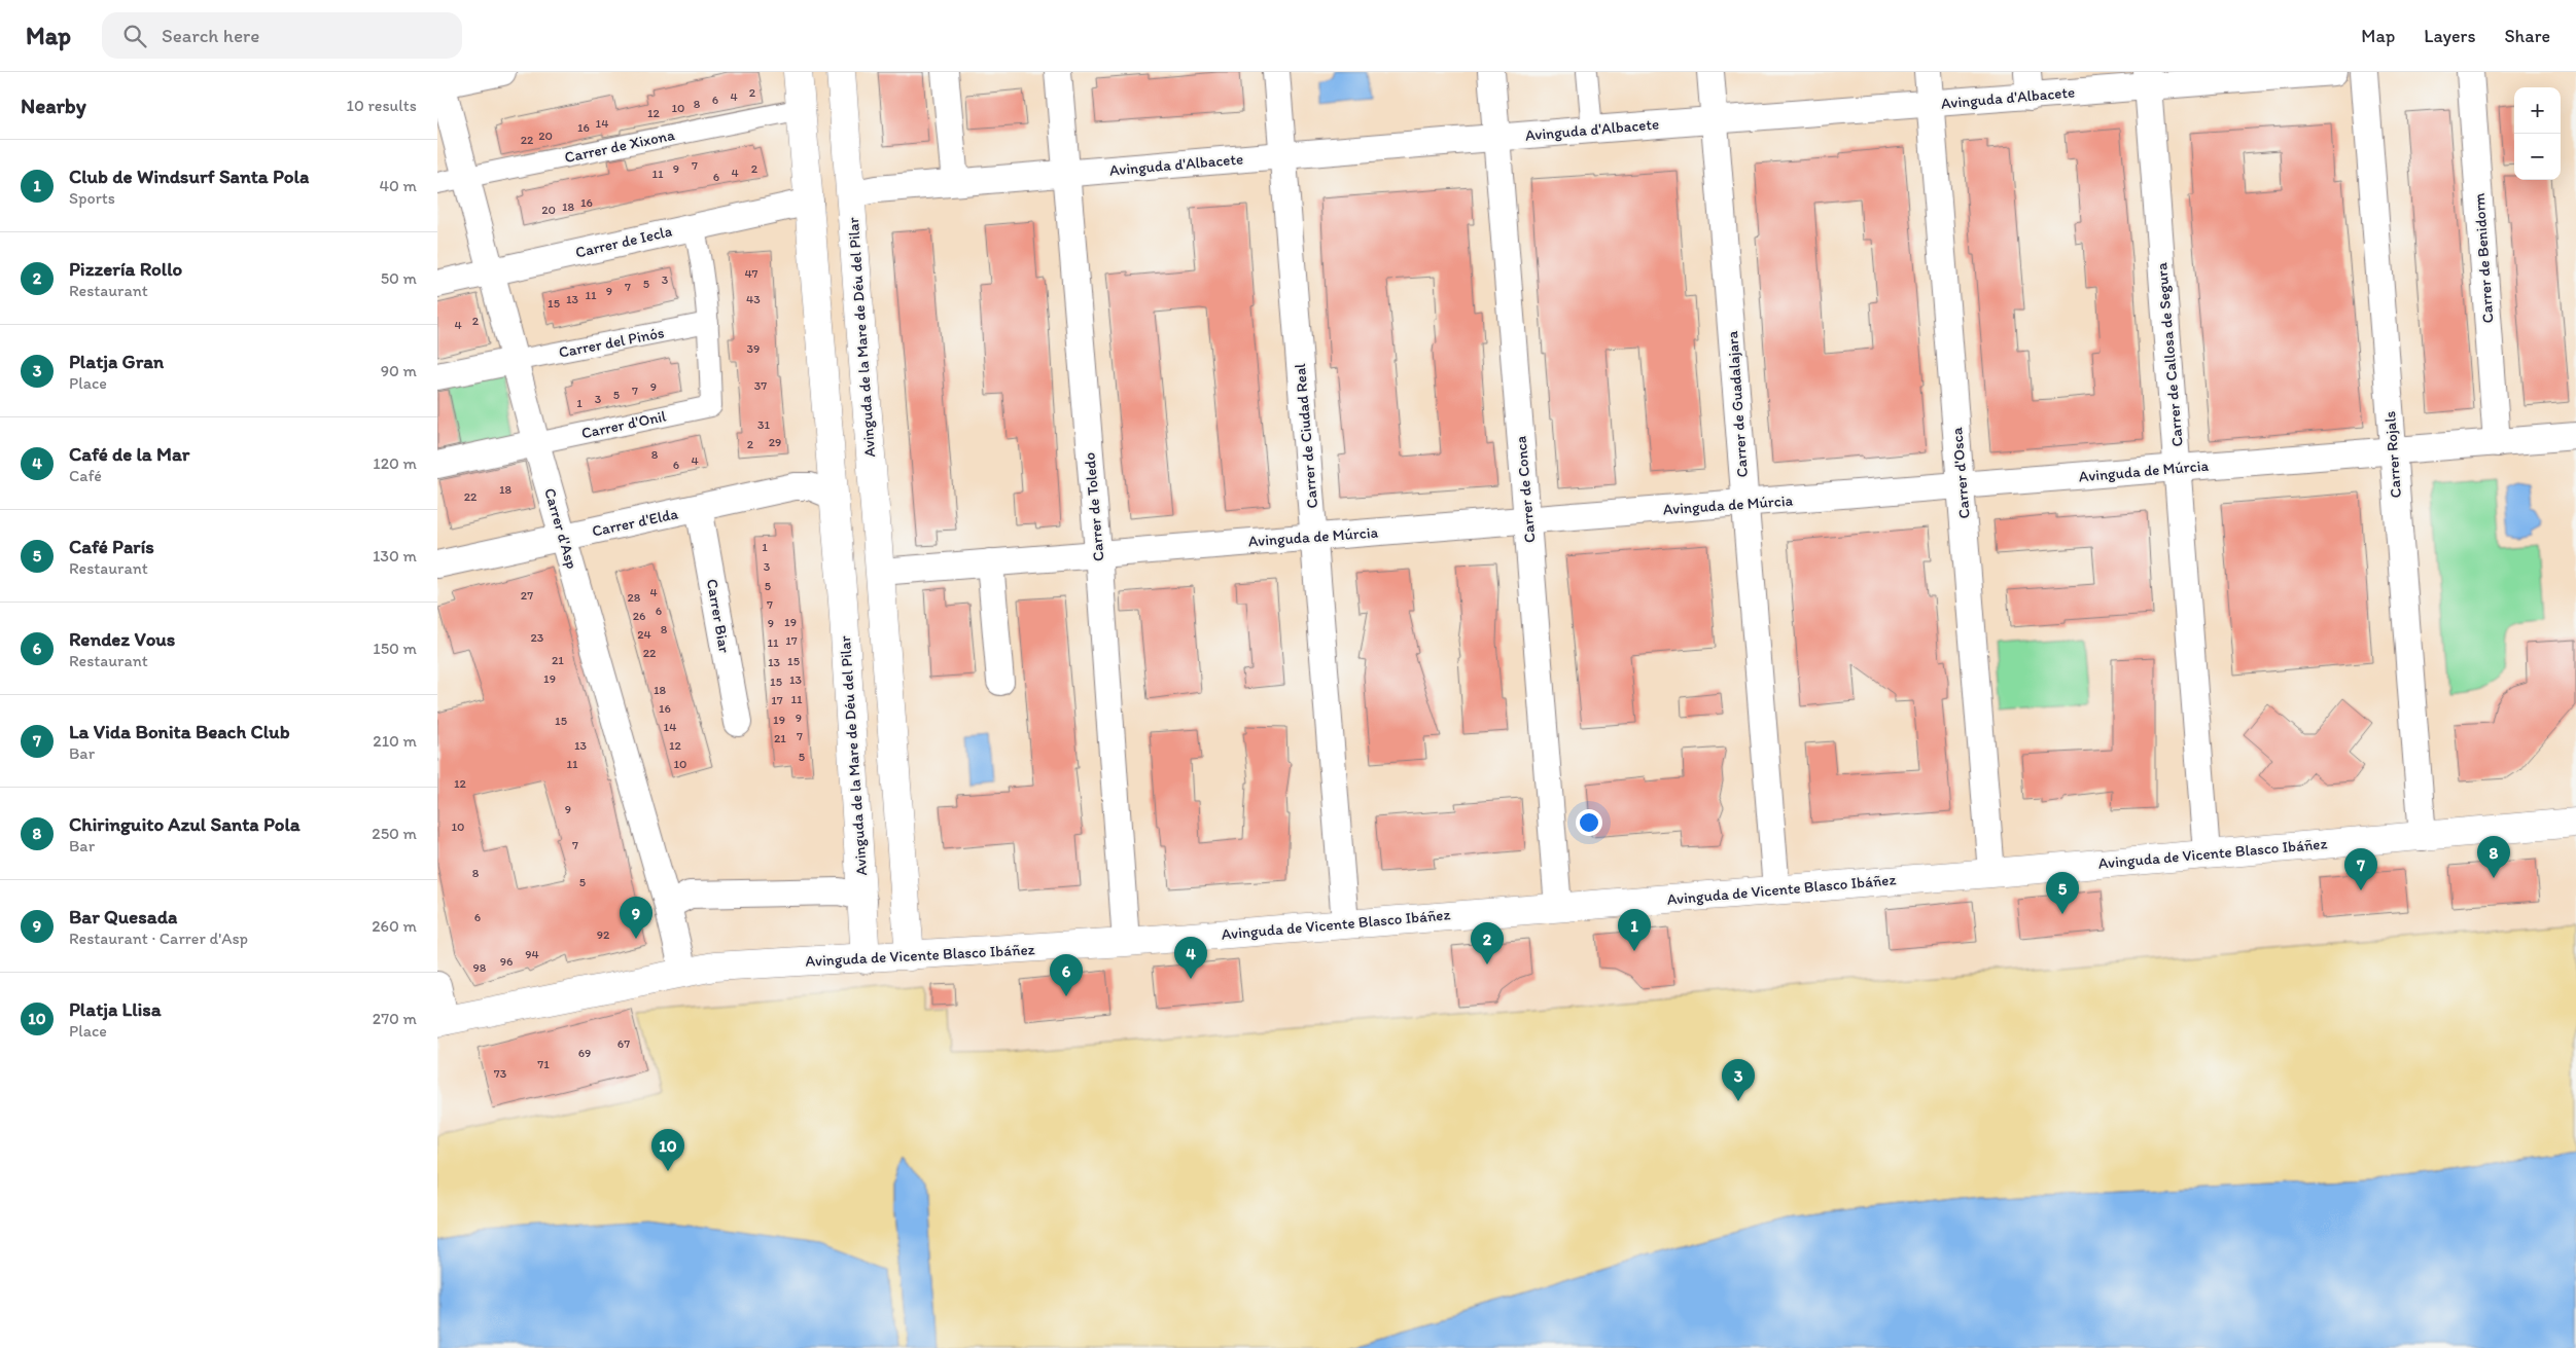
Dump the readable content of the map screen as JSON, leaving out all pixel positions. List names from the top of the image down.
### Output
{
  "streets": {
    "street": [
      "Avinguda d'Albacete",
      "Carrer de Xixona",
      "Carrer de Iecla",
      "Carrer de Benidorm",
      "Avinguda de la Mare de Déu del Pilar",
      "Carrer del Pinós",
      "Carrer de Callosa de Segura",
      "Carrer de Guadalajara",
      "Carrer d'Onil",
      "Carrer de Ciudad Real",
      "Carrer Rojals",
      "Avinguda de Múrcia",
      "Carrer d'Osca",
      "Carrer de Conca",
      "Carrer de Toledo",
      "Carrer d'Elda",
      "Carrer d'Asp",
      "Carrer Biar",
      "Avinguda de Vicente Blasco Ibáñez"
    ]
  },
  "crossings": [
    ["Avinguda d'Albacete", "Avinguda de la Mare de Déu del Pilar"],
    ["Avinguda d'Albacete", "Carrer de Callosa de Segura"],
    ["Avinguda d'Albacete", "Carrer de Guadalajara"],
    ["Avinguda d'Albacete", "Carrer de Ciudad Real"],
    ["Avinguda d'Albacete", "Carrer d'Osca"],
    ["Avinguda d'Albacete", "Carrer de Conca"],
    ["Avinguda d'Albacete", "Carrer de Toledo"],
    ["Carrer de Xixona", "Avinguda de la Mare de Déu del Pilar"],
    ["Carrer de Xixona", "Carrer d'Asp"],
    ["Carrer de Iecla", "Avinguda de la Mare de Déu del Pilar"],
    ["Carrer de Iecla", "Carrer d'Asp"],
    ["Carrer de Benidorm", "Avinguda de Múrcia"],
    ["Avinguda de la Mare de Déu del Pilar", "Avinguda de Múrcia"],
    ["Avinguda de la Mare de Déu del Pilar", "Carrer d'Elda"],
    ["Avinguda de la Mare de Déu del Pilar", "Avinguda de Vicente Blasco Ibáñez"],
    ["Carrer del Pinós", "Carrer d'Onil"],
    ["Carrer del Pinós", "Carrer d'Asp"],
    ["Carrer de Callosa de Segura", "Avinguda de Múrcia"],
    ["Carrer de Callosa de Segura", "Avinguda de Vicente Blasco Ibáñez"],
    ["Carrer de Guadalajara", "Avinguda de Múrcia"],
    ["Carrer de Guadalajara", "Avinguda de Vicente Blasco Ibáñez"],
    ["Carrer d'Onil", "Carrer d'Asp"],
    ["Carrer de Ciudad Real", "Avinguda de Múrcia"],
    ["Carrer de Ciudad Real", "Avinguda de Vicente Blasco Ibáñez"],
    ["Carrer Rojals", "Avinguda de Múrcia"],
    ["Carrer Rojals", "Avinguda de Vicente Blasco Ibáñez"],
    ["Avinguda de Múrcia", "Carrer d'Osca"],
    ["Avinguda de Múrcia", "Carrer de Conca"],
    ["Avinguda de Múrcia", "Carrer de Toledo"],
    ["Carrer d'Osca", "Avinguda de Vicente Blasco Ibáñez"],
    ["Carrer de Conca", "Avinguda de Vicente Blasco Ibáñez"],
    ["Carrer de Toledo", "Avinguda de Vicente Blasco Ibáñez"],
    ["Carrer d'Elda", "Carrer d'Asp"],
    ["Carrer d'Elda", "Carrer Biar"],
    ["Carrer d'Asp", "Avinguda de Vicente Blasco Ibáñez"]
  ],
  "house_numbers": [
    "2",
    "4",
    "6",
    "8",
    "10",
    "12",
    "14",
    "16",
    "20",
    "22",
    "7",
    "9",
    "2",
    "4",
    "11",
    "6",
    "16",
    "18",
    "20",
    "47",
    "3",
    "5",
    "7",
    "9",
    "11",
    "13",
    "43",
    "15",
    "2",
    "4",
    "39",
    "37",
    "9",
    "7",
    "5",
    "3",
    "1",
    "31",
    "29",
    "2",
    "8",
    "4",
    "6",
    "18",
    "22",
    "1",
    "3",
    "5",
    "4",
    "27",
    "28",
    "7",
    "6",
    "26",
    "19",
    "9",
    "8",
    "24",
    "23",
    "17",
    "11",
    "22",
    "21",
    "15",
    "13",
    "19",
    "13",
    "15",
    "18",
    "11",
    "17",
    "16",
    "9",
    "19",
    "15",
    "14",
    "7",
    "21",
    "13",
    "12",
    "5",
    "11",
    "10",
    "12",
    "9",
    "10",
    "7",
    "8",
    "5",
    "6",
    "92",
    "94",
    "96",
    "98",
    "67",
    "69",
    "71",
    "73"
  ],
  "page": {
    "header": "Map",
    "search": "Search here",
    "nav": ["Map", "Layers", "Share"],
    "heading": ["Nearby", "10 results"],
    "map_buttons": ["+", "−"],
    "list": [
      {
        "mark": "1",
        "name": "Club de Windsurf Santa Pola",
        "note": "Sports",
        "value": "40 m"
      },
      {
        "mark": "2",
        "name": "Pizzería Rollo",
        "note": "Restaurant",
        "value": "50 m"
      },
      {
        "mark": "3",
        "name": "Platja Gran",
        "note": "Place",
        "value": "90 m"
      },
      {
        "mark": "4",
        "name": "Café de la Mar",
        "note": "Café",
        "value": "120 m"
      },
      {
        "mark": "5",
        "name": "Café París",
        "note": "Restaurant",
        "value": "130 m"
      },
      {
        "mark": "6",
        "name": "Rendez Vous",
        "note": "Restaurant",
        "value": "150 m"
      },
      {
        "mark": "7",
        "name": "La Vida Bonita Beach Club",
        "note": "Bar",
        "value": "210 m"
      },
      {
        "mark": "8",
        "name": "Chiringuito Azul Santa Pola",
        "note": "Bar",
        "value": "250 m"
      },
      {
        "mark": "9",
        "name": "Bar Quesada",
        "note": "Restaurant · Carrer d'Asp",
        "value": "260 m"
      },
      {
        "mark": "10",
        "name": "Platja Llisa",
        "note": "Place",
        "value": "270 m"
      }
    ],
    "pins": [
      "8",
      "7",
      "5",
      "9",
      "1",
      "2",
      "4",
      "6",
      "3",
      "10"
    ]
  }
}
